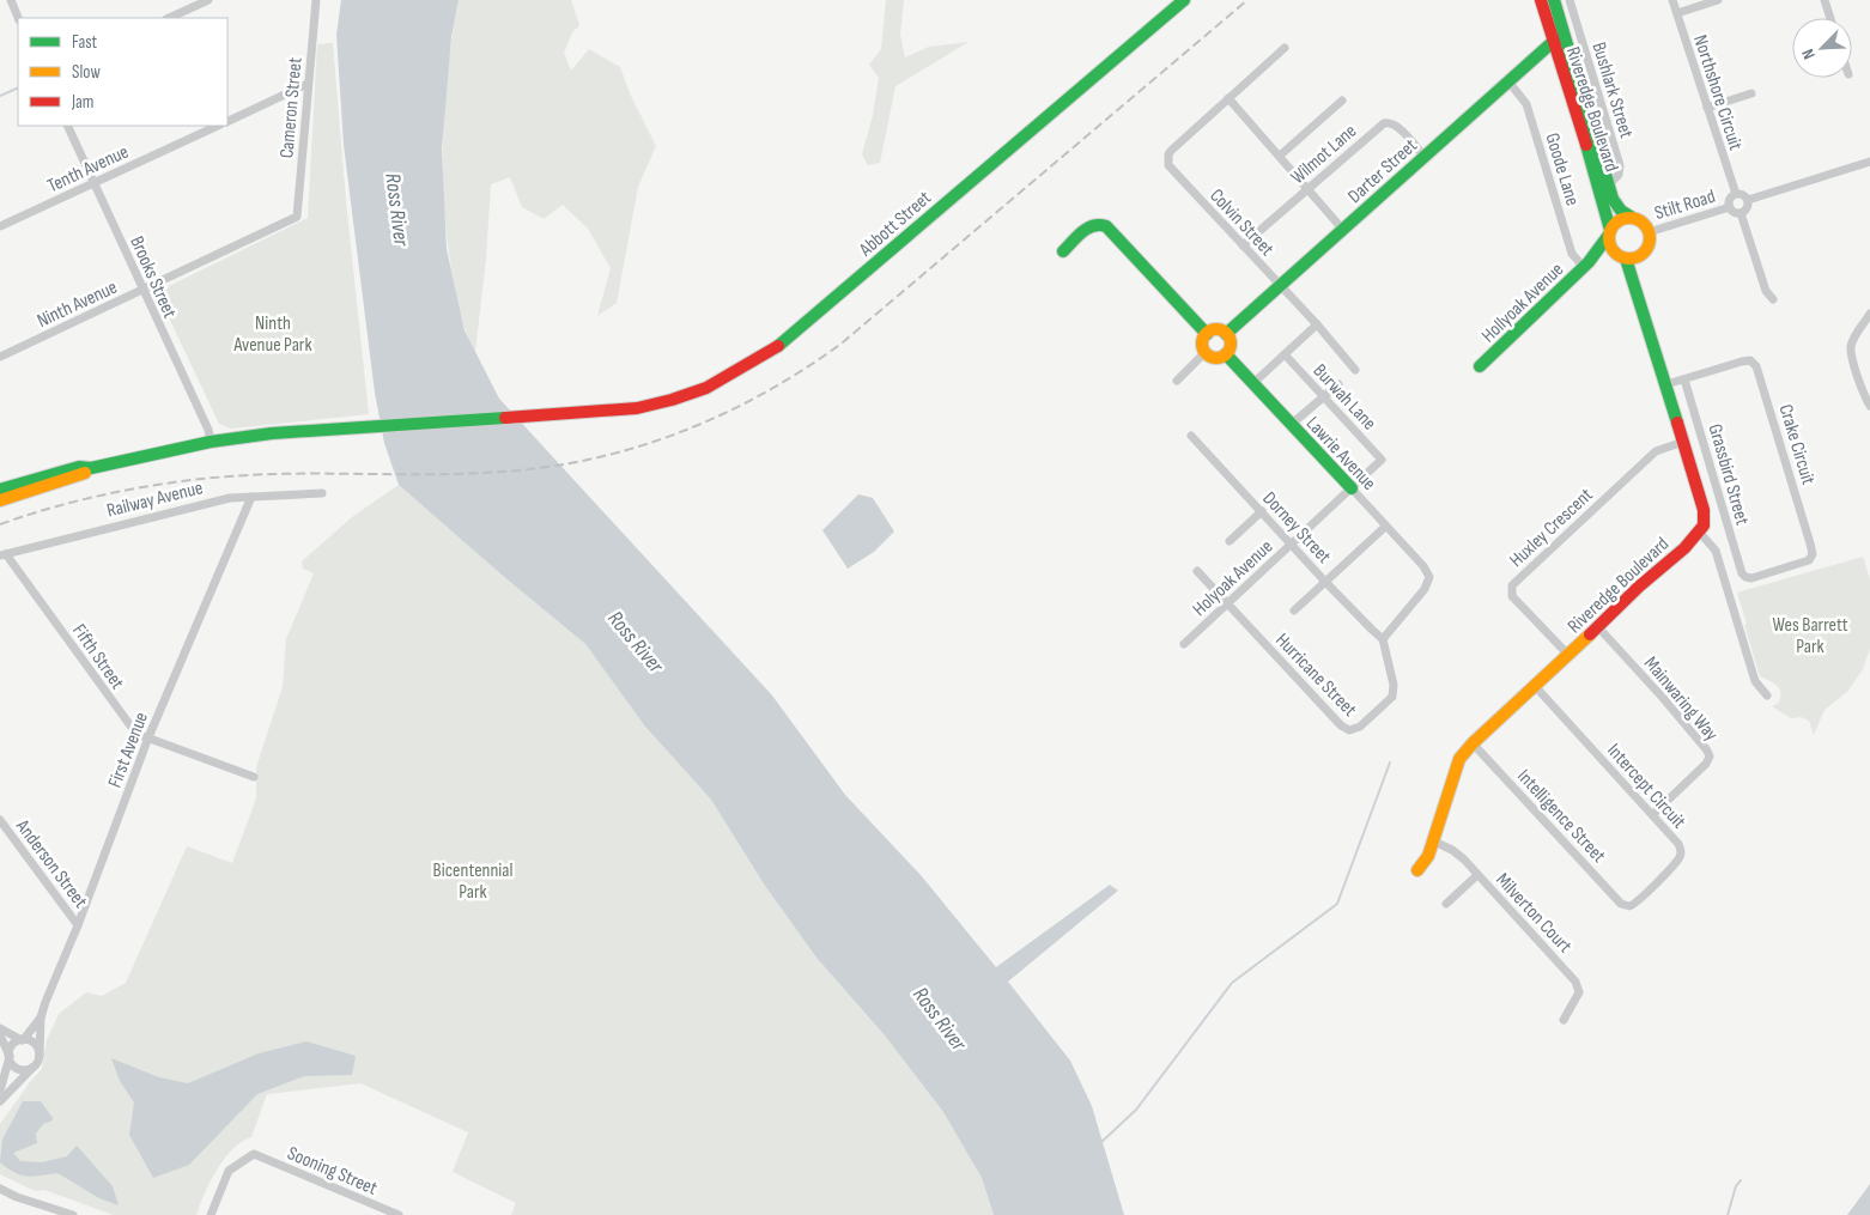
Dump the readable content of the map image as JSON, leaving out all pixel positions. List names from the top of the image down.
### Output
{
  "streets": {
    "street": [
      "Bushlark Street",
      "Northshore Circuit",
      "Cameron Street",
      "Riveredge Boulevard",
      "Wilmot Lane",
      "Tenth Avenue",
      "Goode Lane",
      "Darter Street",
      "Stilt Road",
      "Colvin Street",
      "Abbott Street",
      "Brooks Street",
      "Hollyoak Avenue",
      "Ninth Avenue",
      "Burwah Lane",
      "Crake Circuit",
      "Lawrie Avenue",
      "Grassbird Street",
      "Railway Avenue",
      "Dorney Street",
      "Huxley Crescent",
      "Holyoak Avenue",
      "Fifth Street",
      "Hurricane Street",
      "Mainwaring Way",
      "First Avenue",
      "Intercept Circuit",
      "Intelligence Street",
      "Anderson Street",
      "Milverton Court",
      "Sooning Street"
    ]
  },
  "crossings": [
    ["Bushlark Street", "Riveredge Boulevard"],
    ["Northshore Circuit", "Stilt Road"],
    ["Cameron Street", "Ninth Avenue"],
    ["Riveredge Boulevard", "Darter Street"],
    ["Riveredge Boulevard", "Stilt Road"],
    ["Riveredge Boulevard", "Hollyoak Avenue"],
    ["Riveredge Boulevard", "Huxley Crescent"],
    ["Riveredge Boulevard", "Mainwaring Way"],
    ["Riveredge Boulevard", "Intercept Circuit"],
    ["Riveredge Boulevard", "Intelligence Street"],
    ["Riveredge Boulevard", "Milverton Court"],
    ["Wilmot Lane", "Darter Street"],
    ["Wilmot Lane", "Colvin Street"],
    ["Tenth Avenue", "Brooks Street"],
    ["Goode Lane", "Darter Street"],
    ["Goode Lane", "Hollyoak Avenue"],
    ["Darter Street", "Colvin Street"],
    ["Darter Street", "Lawrie Avenue"],
    ["Stilt Road", "Hollyoak Avenue"],
    ["Abbott Street", "Brooks Street"],
    ["Brooks Street", "Ninth Avenue"],
    ["Burwah Lane", "Holyoak Avenue"],
    ["Crake Circuit", "Grassbird Street"],
    ["Lawrie Avenue", "Dorney Street"],
    ["Lawrie Avenue", "Holyoak Avenue"],
    ["Lawrie Avenue", "Hurricane Street"],
    ["Railway Avenue", "Fifth Street"],
    ["Railway Avenue", "First Avenue"],
    ["Dorney Street", "Holyoak Avenue"],
    ["Dorney Street", "Hurricane Street"],
    ["Holyoak Avenue", "Hurricane Street"],
    ["Fifth Street", "First Avenue"],
    ["Mainwaring Way", "Intercept Circuit"],
    ["First Avenue", "Anderson Street"],
    ["Intercept Circuit", "Intelligence Street"]
  ],
  "water": ["Ross River"],
  "parks": ["Ninth Avenue Park", "Wes Barrett Park", "Bicentennial Park"],
  "legend": ["Fast", "Slow", "Jam"],
  "north": "bottom left"
}
